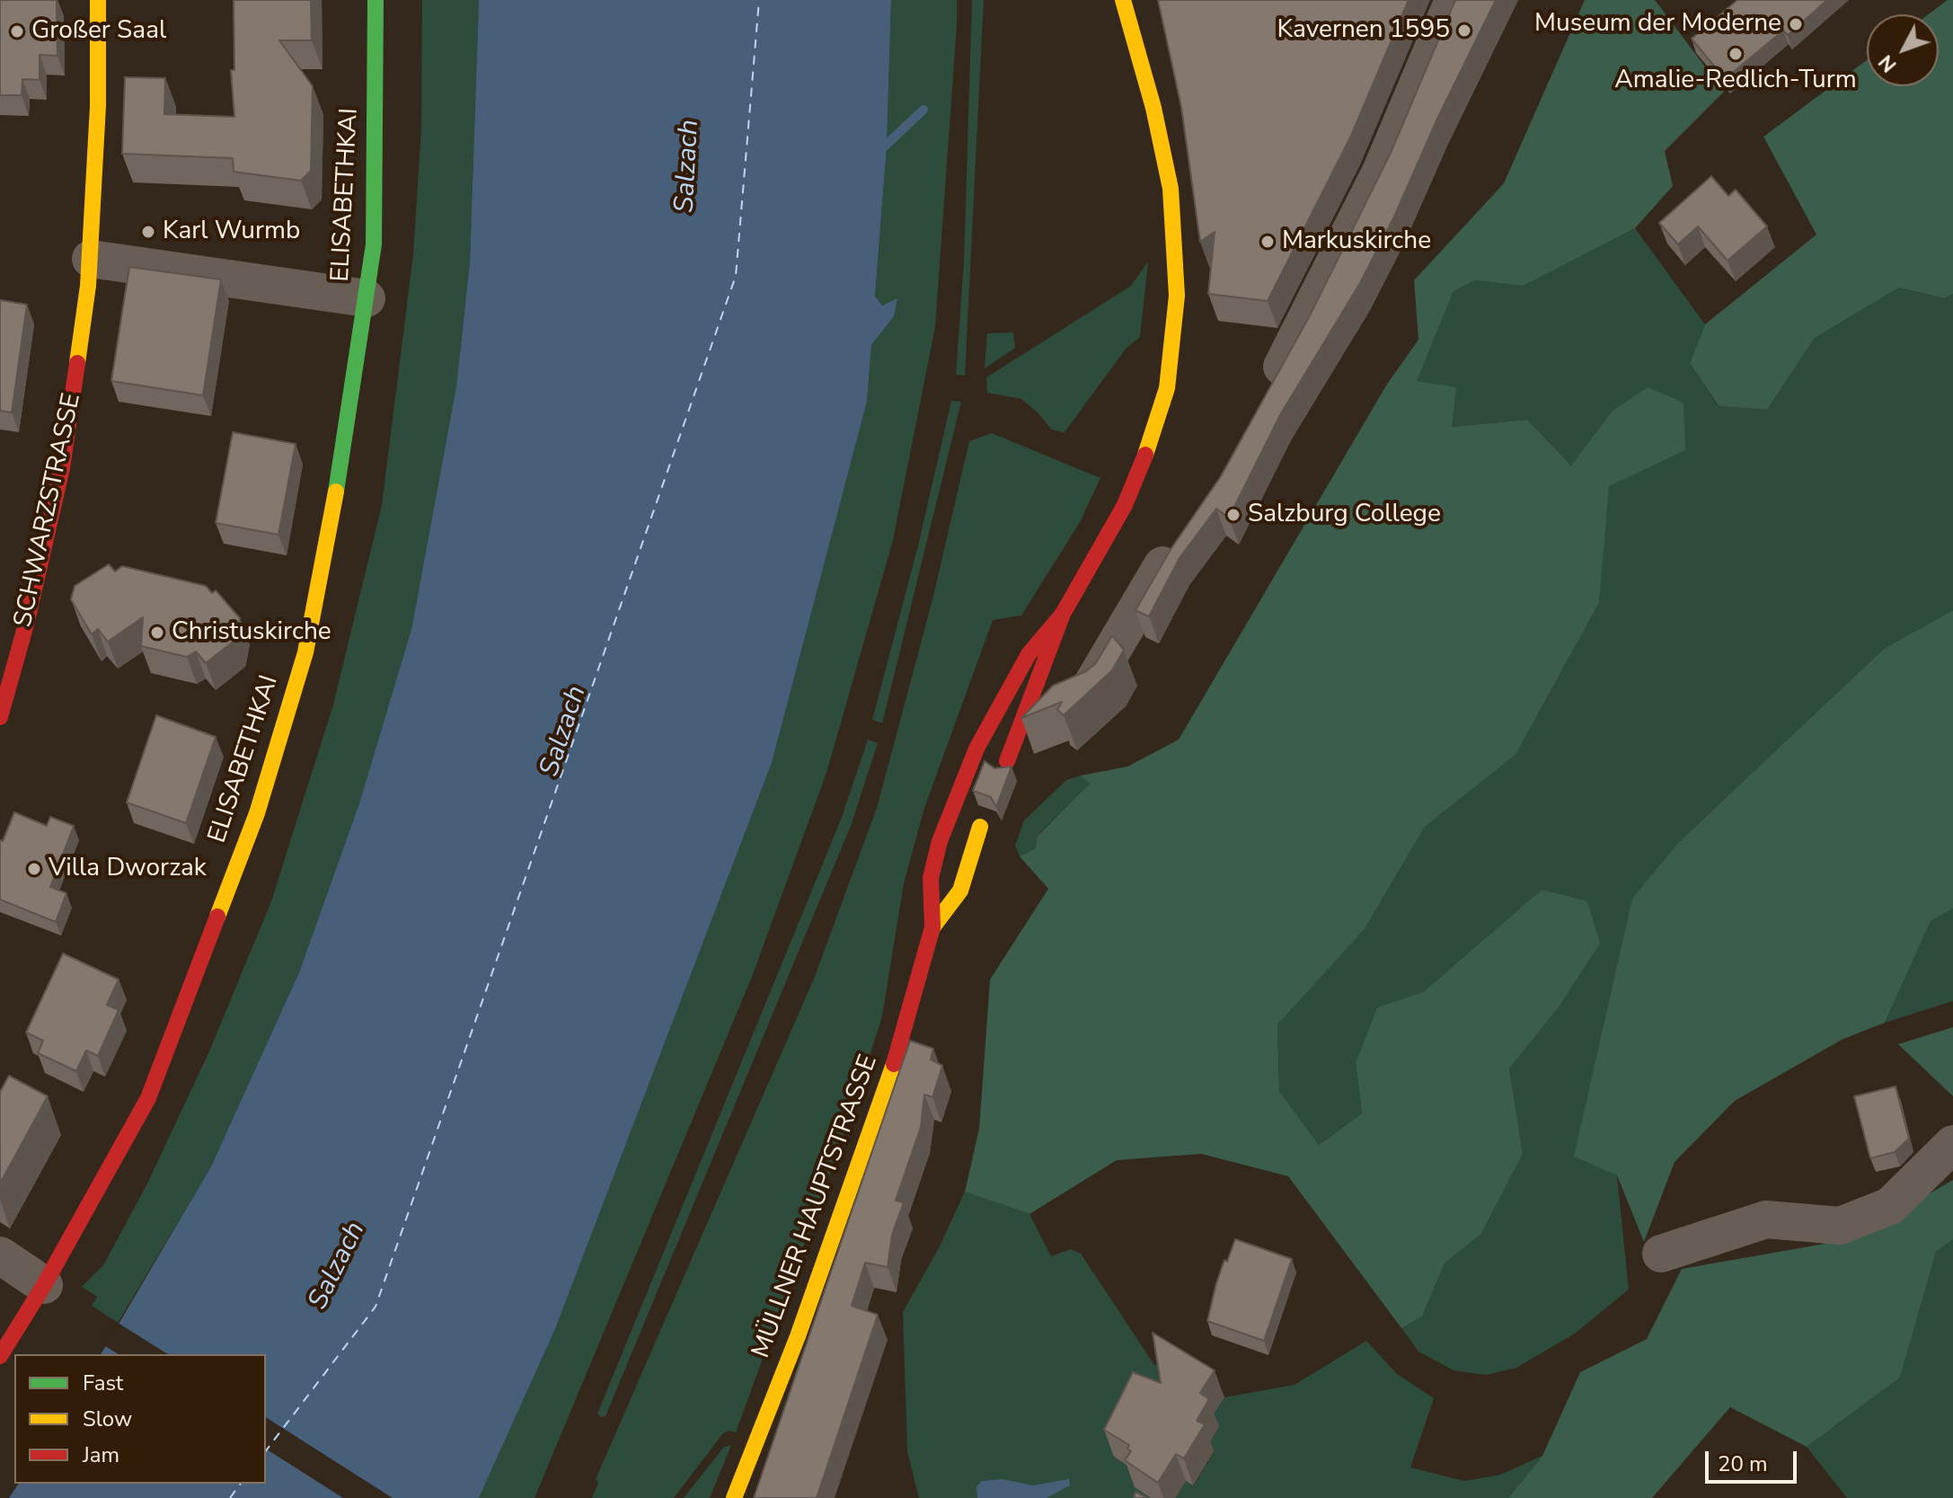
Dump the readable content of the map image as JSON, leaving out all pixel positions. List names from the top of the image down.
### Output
{
  "streets": {
    "street": ["ELISABETHKAI", "SCHWARZSTRASSE", "MÜLLNER HAUPTSTRASSE"]
  },
  "water": ["Salzach"],
  "places": [
    "Museum der Moderne",
    "Kavernen 1595",
    "Großer Saal",
    "Amalie-Redlich-Turm",
    "Karl Wurmb",
    "Markuskirche",
    "Salzburg College",
    "Christuskirche",
    "Villa Dworzak"
  ],
  "legend": ["Fast", "Slow", "Jam"],
  "scale_bar": "20 m",
  "north": "bottom left"
}
